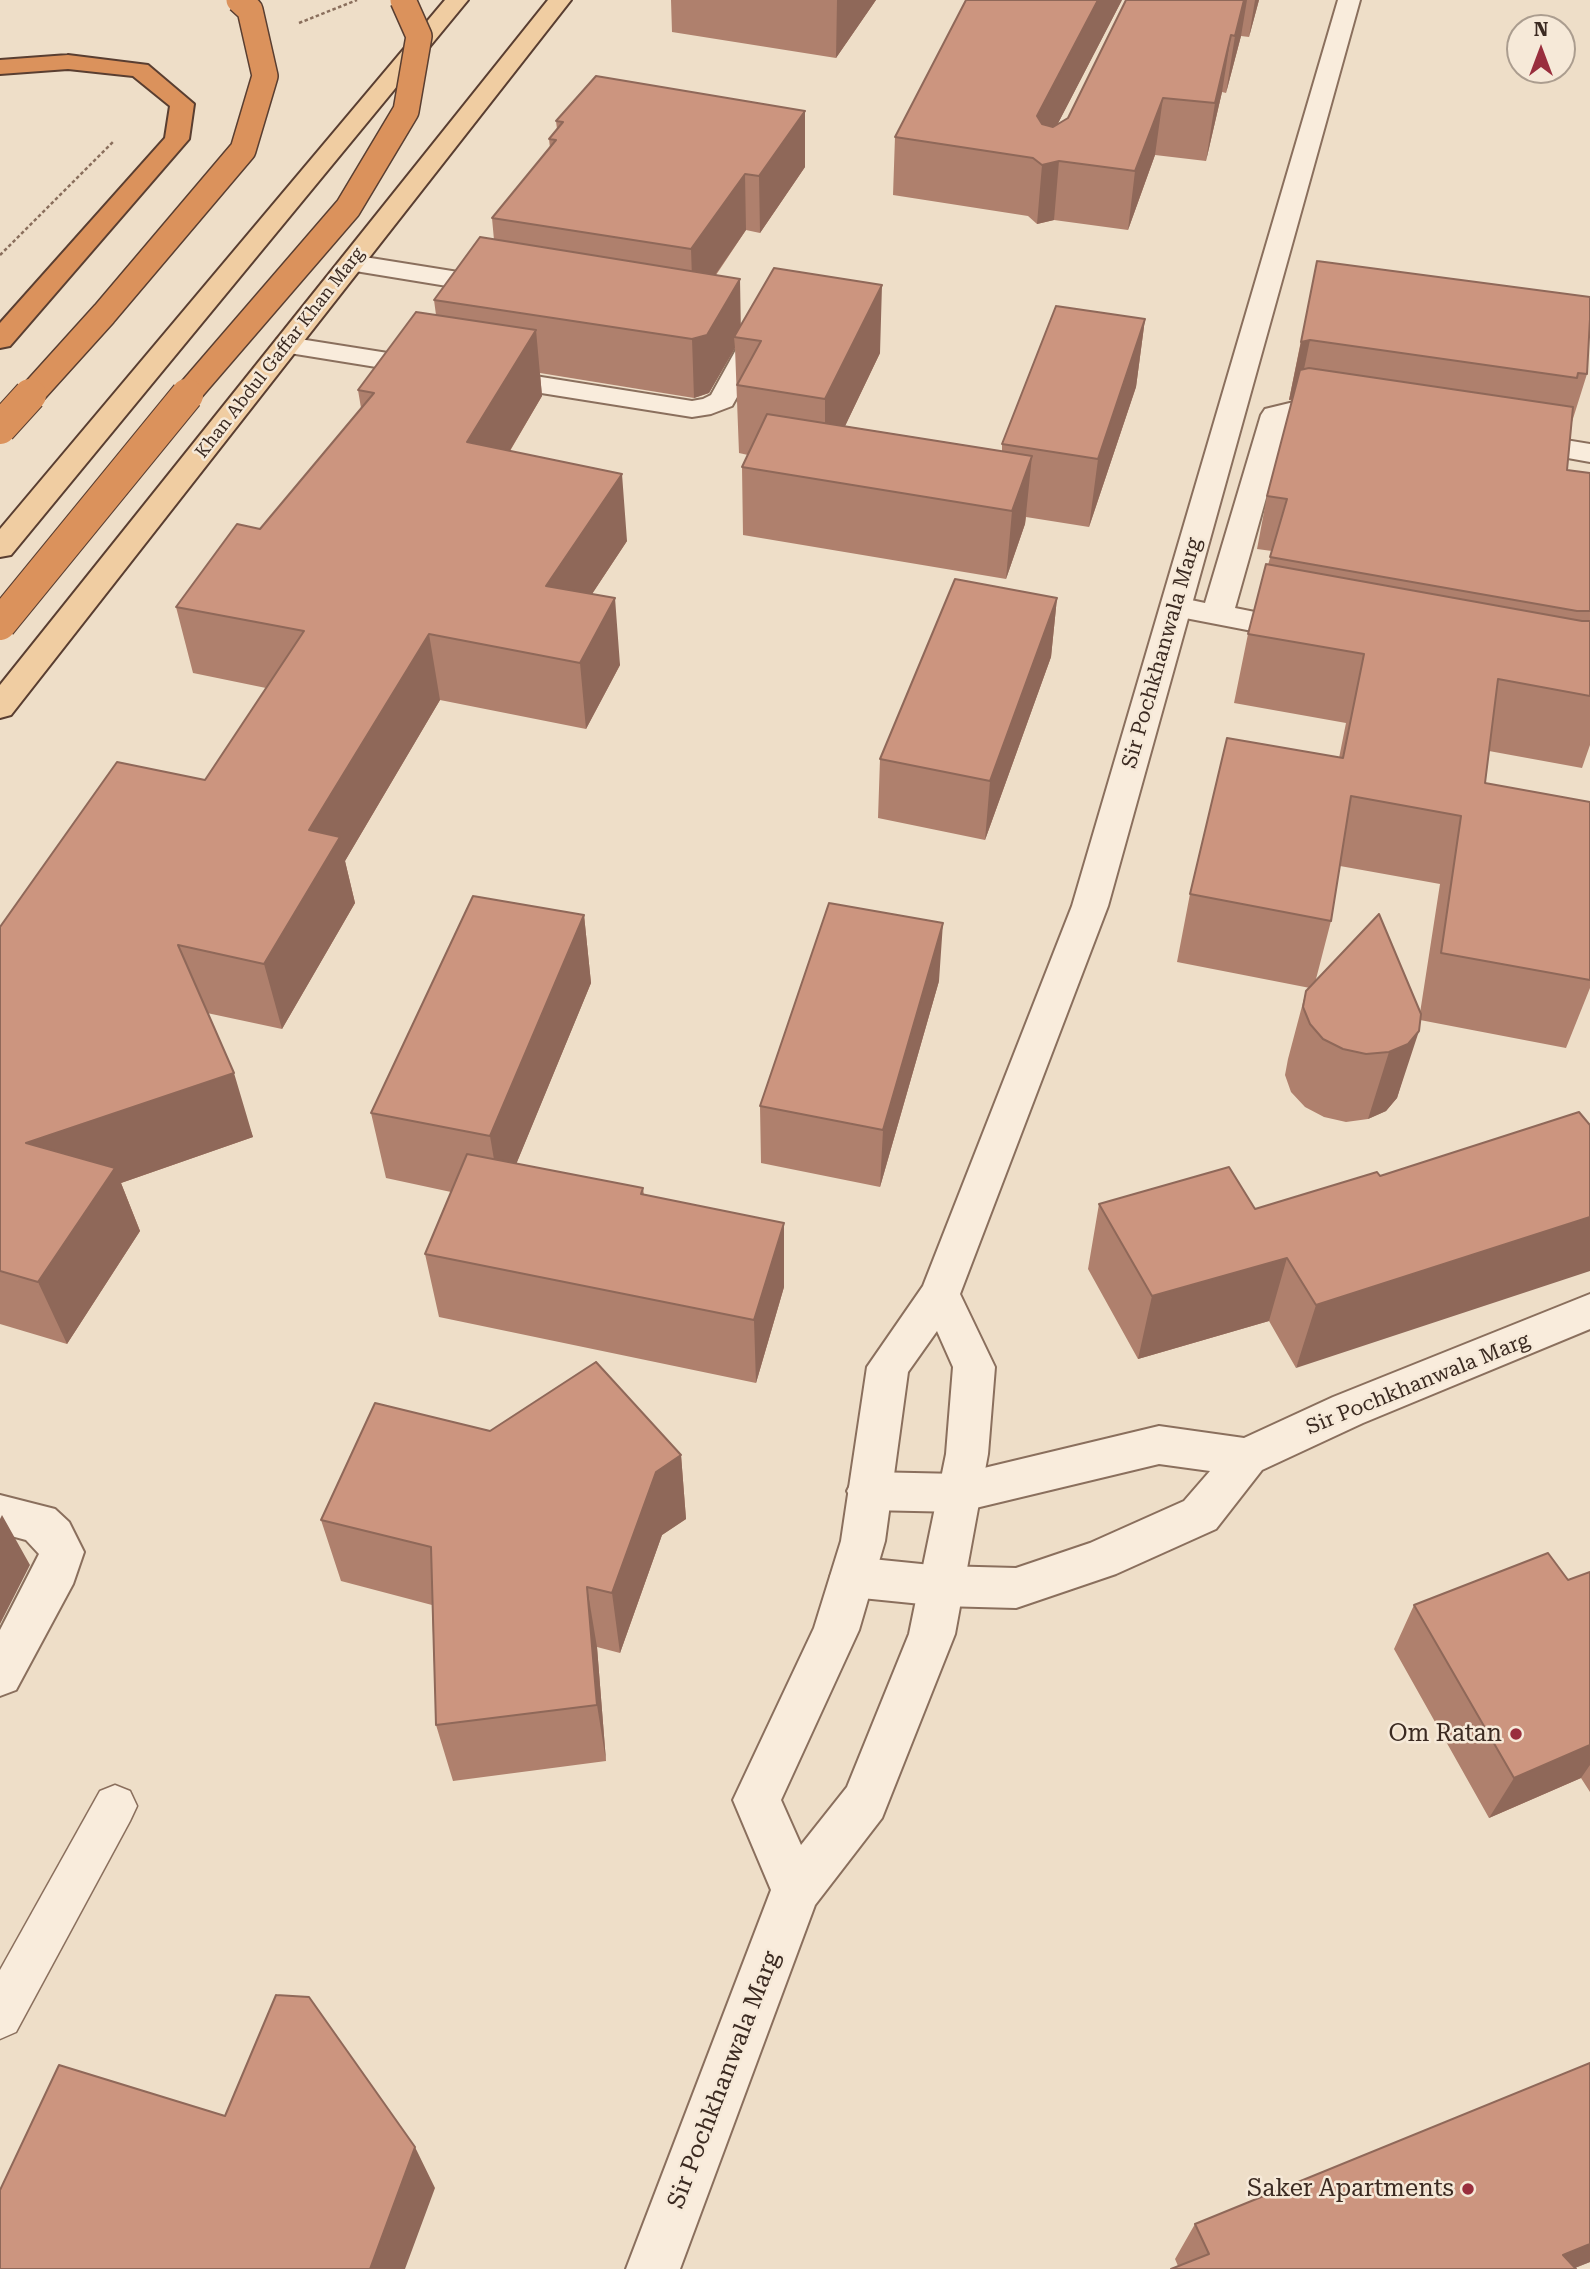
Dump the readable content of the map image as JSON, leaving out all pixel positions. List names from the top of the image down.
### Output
{
  "streets": {
    "main road": ["Khan Abdul Gaffar Khan Marg"],
    "street": ["Sir Pochkhanwala Marg"]
  },
  "places": ["Om Ratan", "Saker Apartments"],
  "north": "top"
}
